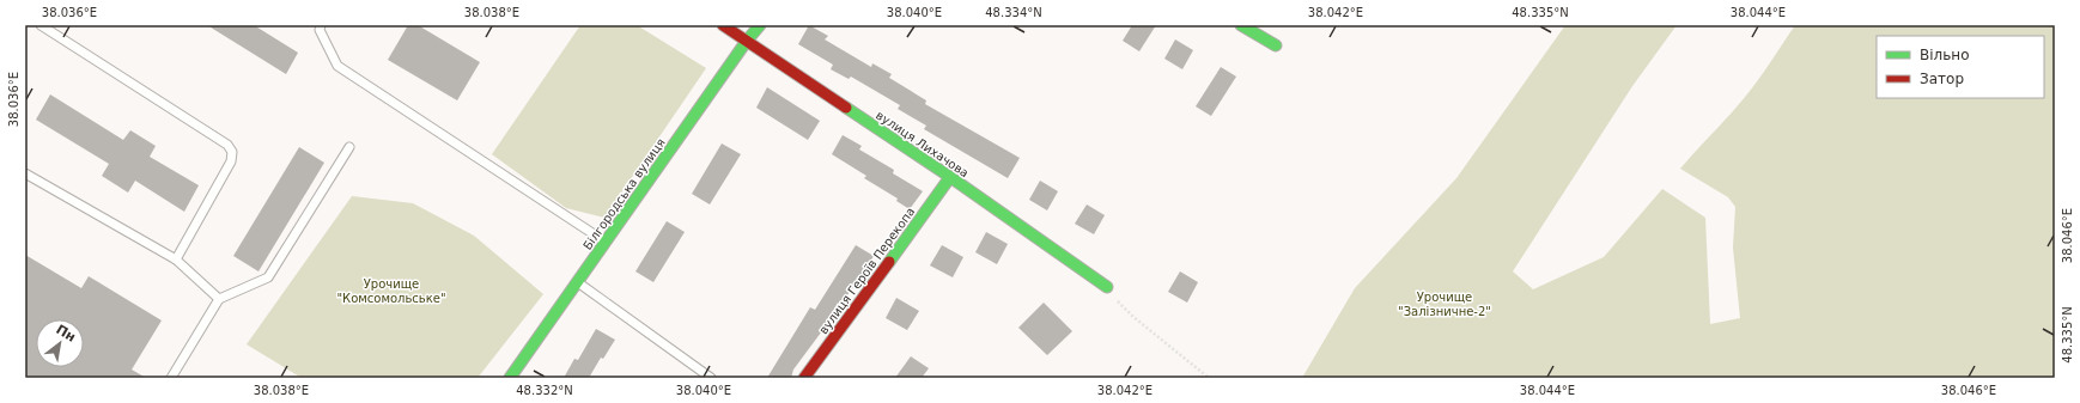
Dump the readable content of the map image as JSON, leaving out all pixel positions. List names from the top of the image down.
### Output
{
  "streets": {
    "street": ["вулиця Лихачова", "Білгородська вулиця", "вулиця Героїв Перекопа"]
  },
  "crossings": [
    ["вулиця Лихачова", "Білгородська вулиця"],
    ["вулиця Лихачова", "вулиця Героїв Перекопа"]
  ],
  "parks": ["Урочище \"Комсомольське\"", "Урочище \"Залізничне-2\""],
  "legend": ["Вільно", "Затор"],
  "north": "top right",
  "coordinates": [
    "38.036°E",
    "38.038°E",
    "38.040°E",
    "48.334°N",
    "38.042°E",
    "48.335°N",
    "38.044°E",
    "38.046°E",
    "48.332°N"
  ]
}
